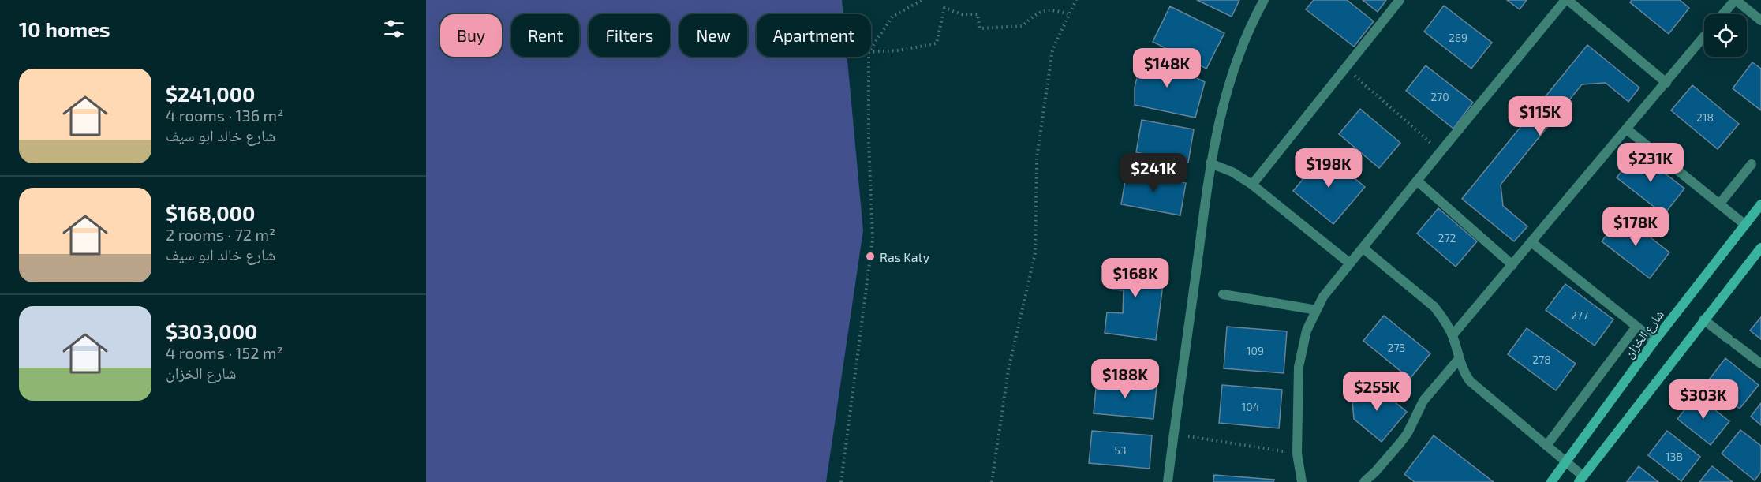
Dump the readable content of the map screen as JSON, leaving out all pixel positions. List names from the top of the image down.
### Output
{
  "streets": {
    "main road": ["شارع الخزان"]
  },
  "places": ["Ras Katy"],
  "house_numbers": [
    "269",
    "270",
    "218",
    "272",
    "277",
    "273",
    "109",
    "278",
    "104",
    "53",
    "13B"
  ],
  "page": {
    "heading": "10 homes",
    "chip": [
      "Buy",
      "Rent",
      "Filters",
      "New",
      "Apartment"
    ],
    "price": [
      "$148K",
      "$115K",
      "$231K",
      "$198K",
      "$241K",
      "$178K",
      "$168K",
      "$188K",
      "$255K",
      "$303K"
    ],
    "list": [
      {
        "name": "$241,000",
        "note": "4 rooms · 136 m² · شارع خالد ابو سيف"
      },
      {
        "name": "$168,000",
        "note": "2 rooms · 72 m² · شارع خالد ابو سيف"
      },
      {
        "name": "$303,000",
        "note": "4 rooms · 152 m² · شارع الخزان"
      }
    ]
  }
}
